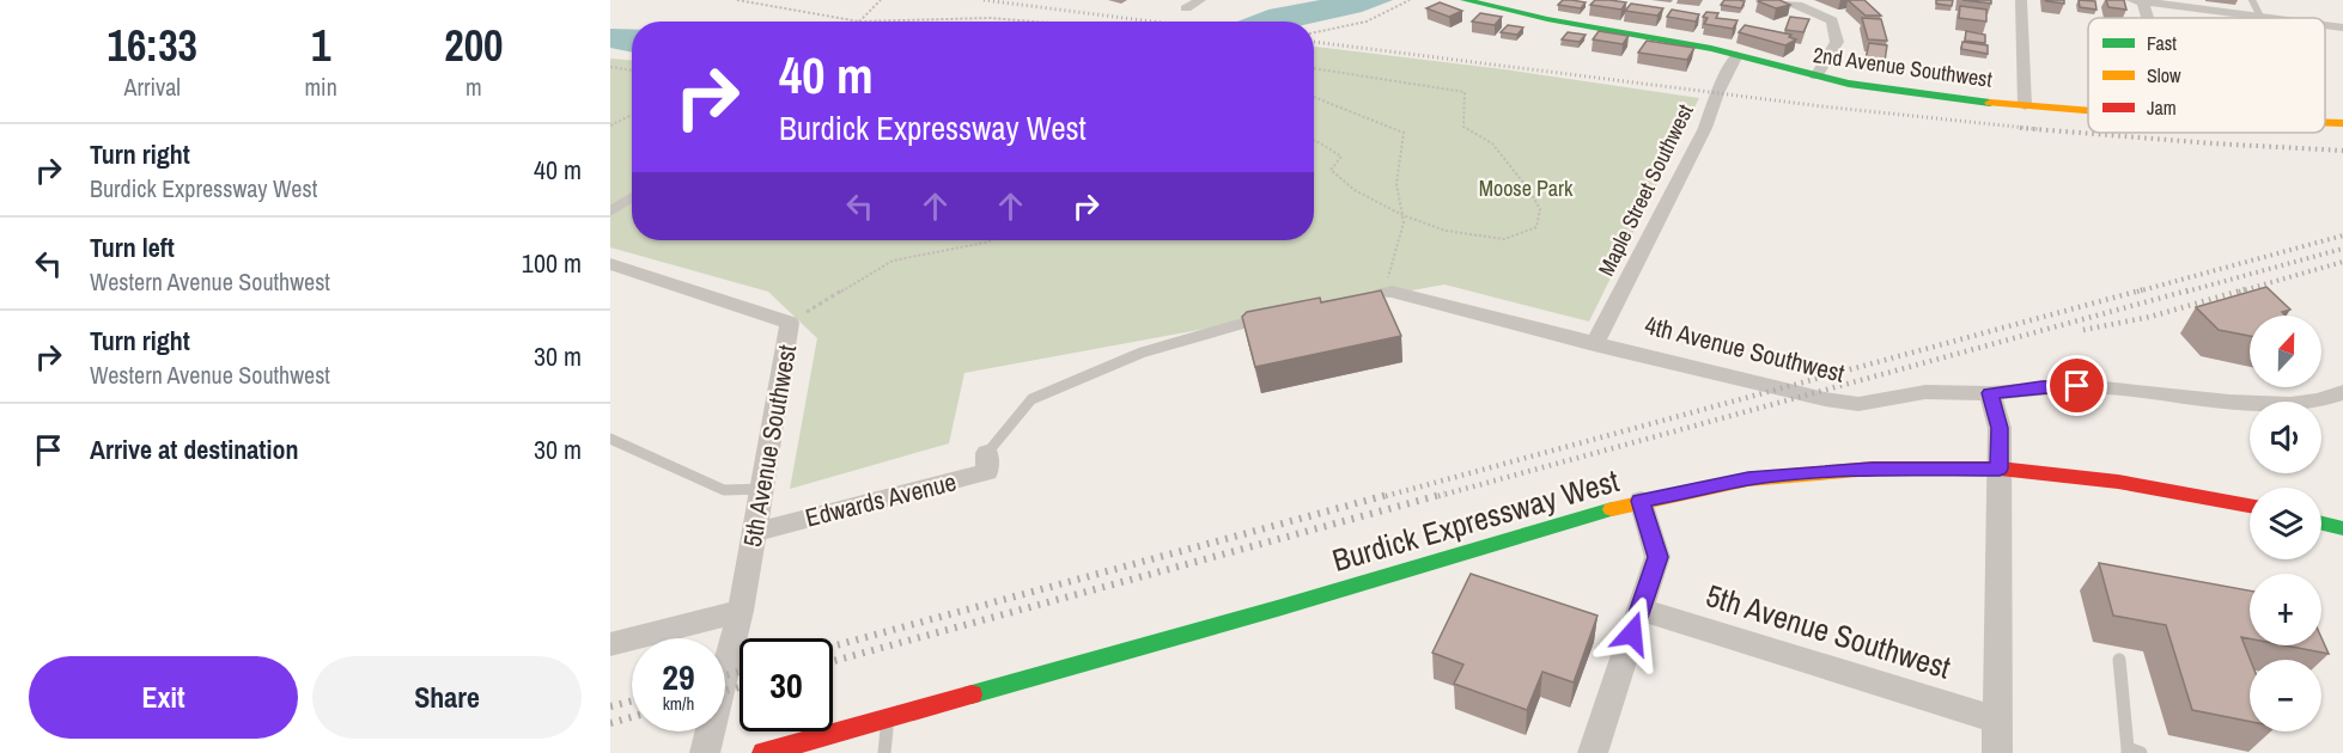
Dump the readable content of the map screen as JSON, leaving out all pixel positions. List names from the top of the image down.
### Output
{
  "streets": {
    "street": [
      "2nd Avenue Southwest",
      "Maple Street Southwest",
      "4th Avenue Southwest",
      "5th Avenue Southwest",
      "Edwards Avenue",
      "Burdick Expressway West"
    ]
  },
  "crossings": [
    ["2nd Avenue Southwest", "Maple Street Southwest"],
    ["Maple Street Southwest", "4th Avenue Southwest"],
    ["5th Avenue Southwest", "Edwards Avenue"]
  ],
  "parks": ["Moose Park"],
  "legend": ["Fast", "Slow", "Jam"],
  "north": "top",
  "page": {
    "eta": [
      "16:33",
      "Arrival",
      "1",
      "min",
      "200",
      "m"
    ],
    "turn": ["40 m", "Burdick Expressway West"],
    "list": [
      {
        "name": "Turn right",
        "note": "Burdick Expressway West",
        "value": "40 m"
      },
      {
        "name": "Turn left",
        "note": "Western Avenue Southwest",
        "value": "100 m"
      },
      {
        "name": "Turn right",
        "note": "Western Avenue Southwest",
        "value": "30 m"
      },
      {
        "name": "Arrive at destination",
        "value": "30 m"
      }
    ],
    "map_buttons": ["+", "−"],
    "speed": "29 km/h",
    "limit": "30",
    "buttons": ["Exit", "Share"]
  }
}
